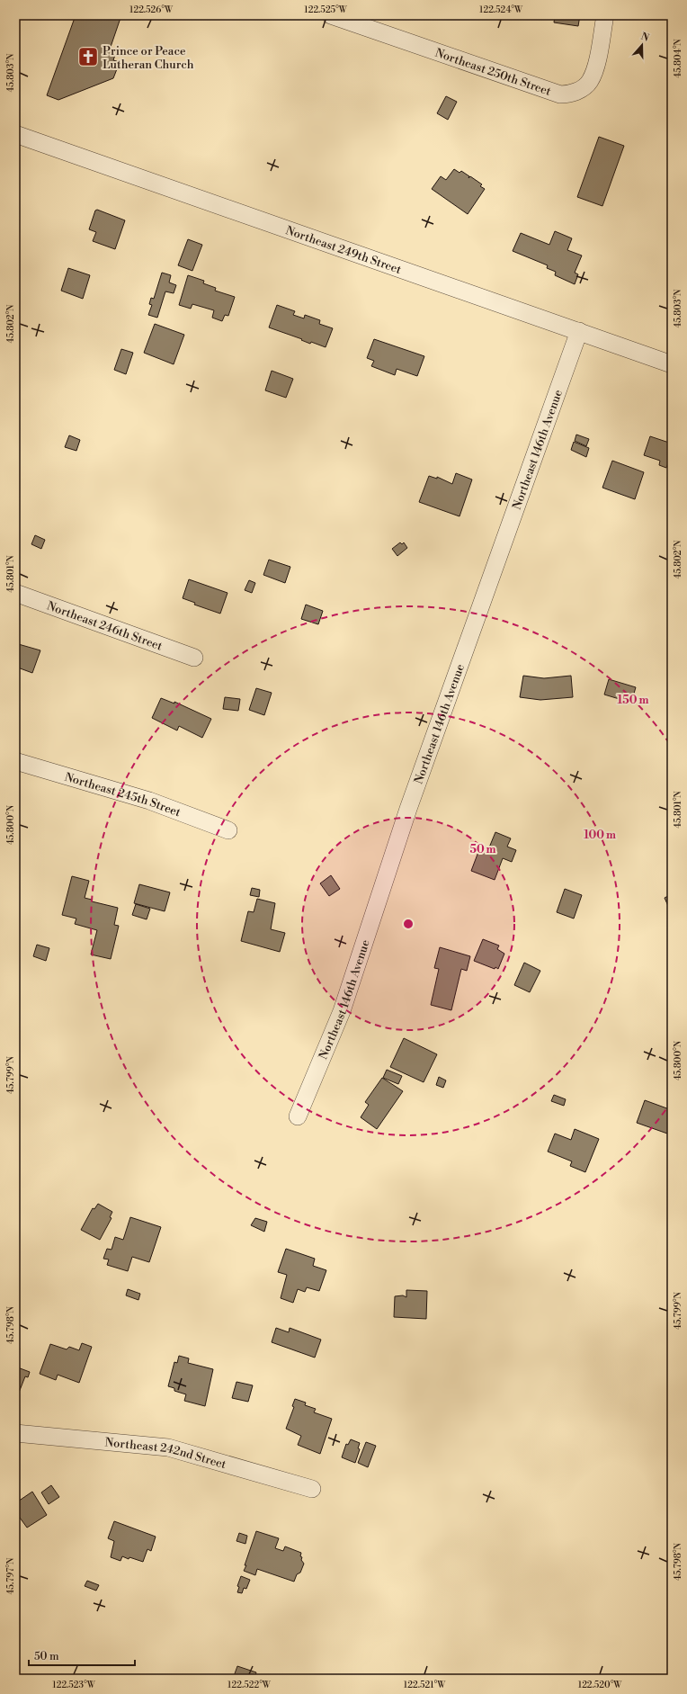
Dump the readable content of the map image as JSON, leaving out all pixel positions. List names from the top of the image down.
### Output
{
  "streets": {
    "street": [
      "Northeast 250th Street",
      "Northeast 249th Street",
      "Northeast 146th Avenue",
      "Northeast 246th Street",
      "Northeast 245th Street",
      "Northeast 242nd Street"
    ]
  },
  "crossings": [
    ["Northeast 249th Street", "Northeast 146th Avenue"]
  ],
  "places": {
    "church": ["Prince or Peace Lutheran Church"]
  },
  "scale_bar": "50 m",
  "north": "top",
  "coordinates": [
    "122.526°W",
    "122.525°W",
    "122.524°W",
    "45.804°N",
    "45.803°N",
    "45.802°N",
    "45.801°N",
    "45.800°N",
    "45.799°N",
    "45.798°N",
    "45.797°N",
    "122.523°W",
    "122.522°W",
    "122.521°W",
    "122.520°W"
  ],
  "rings": ["150 m", "100 m", "50 m"]
}
